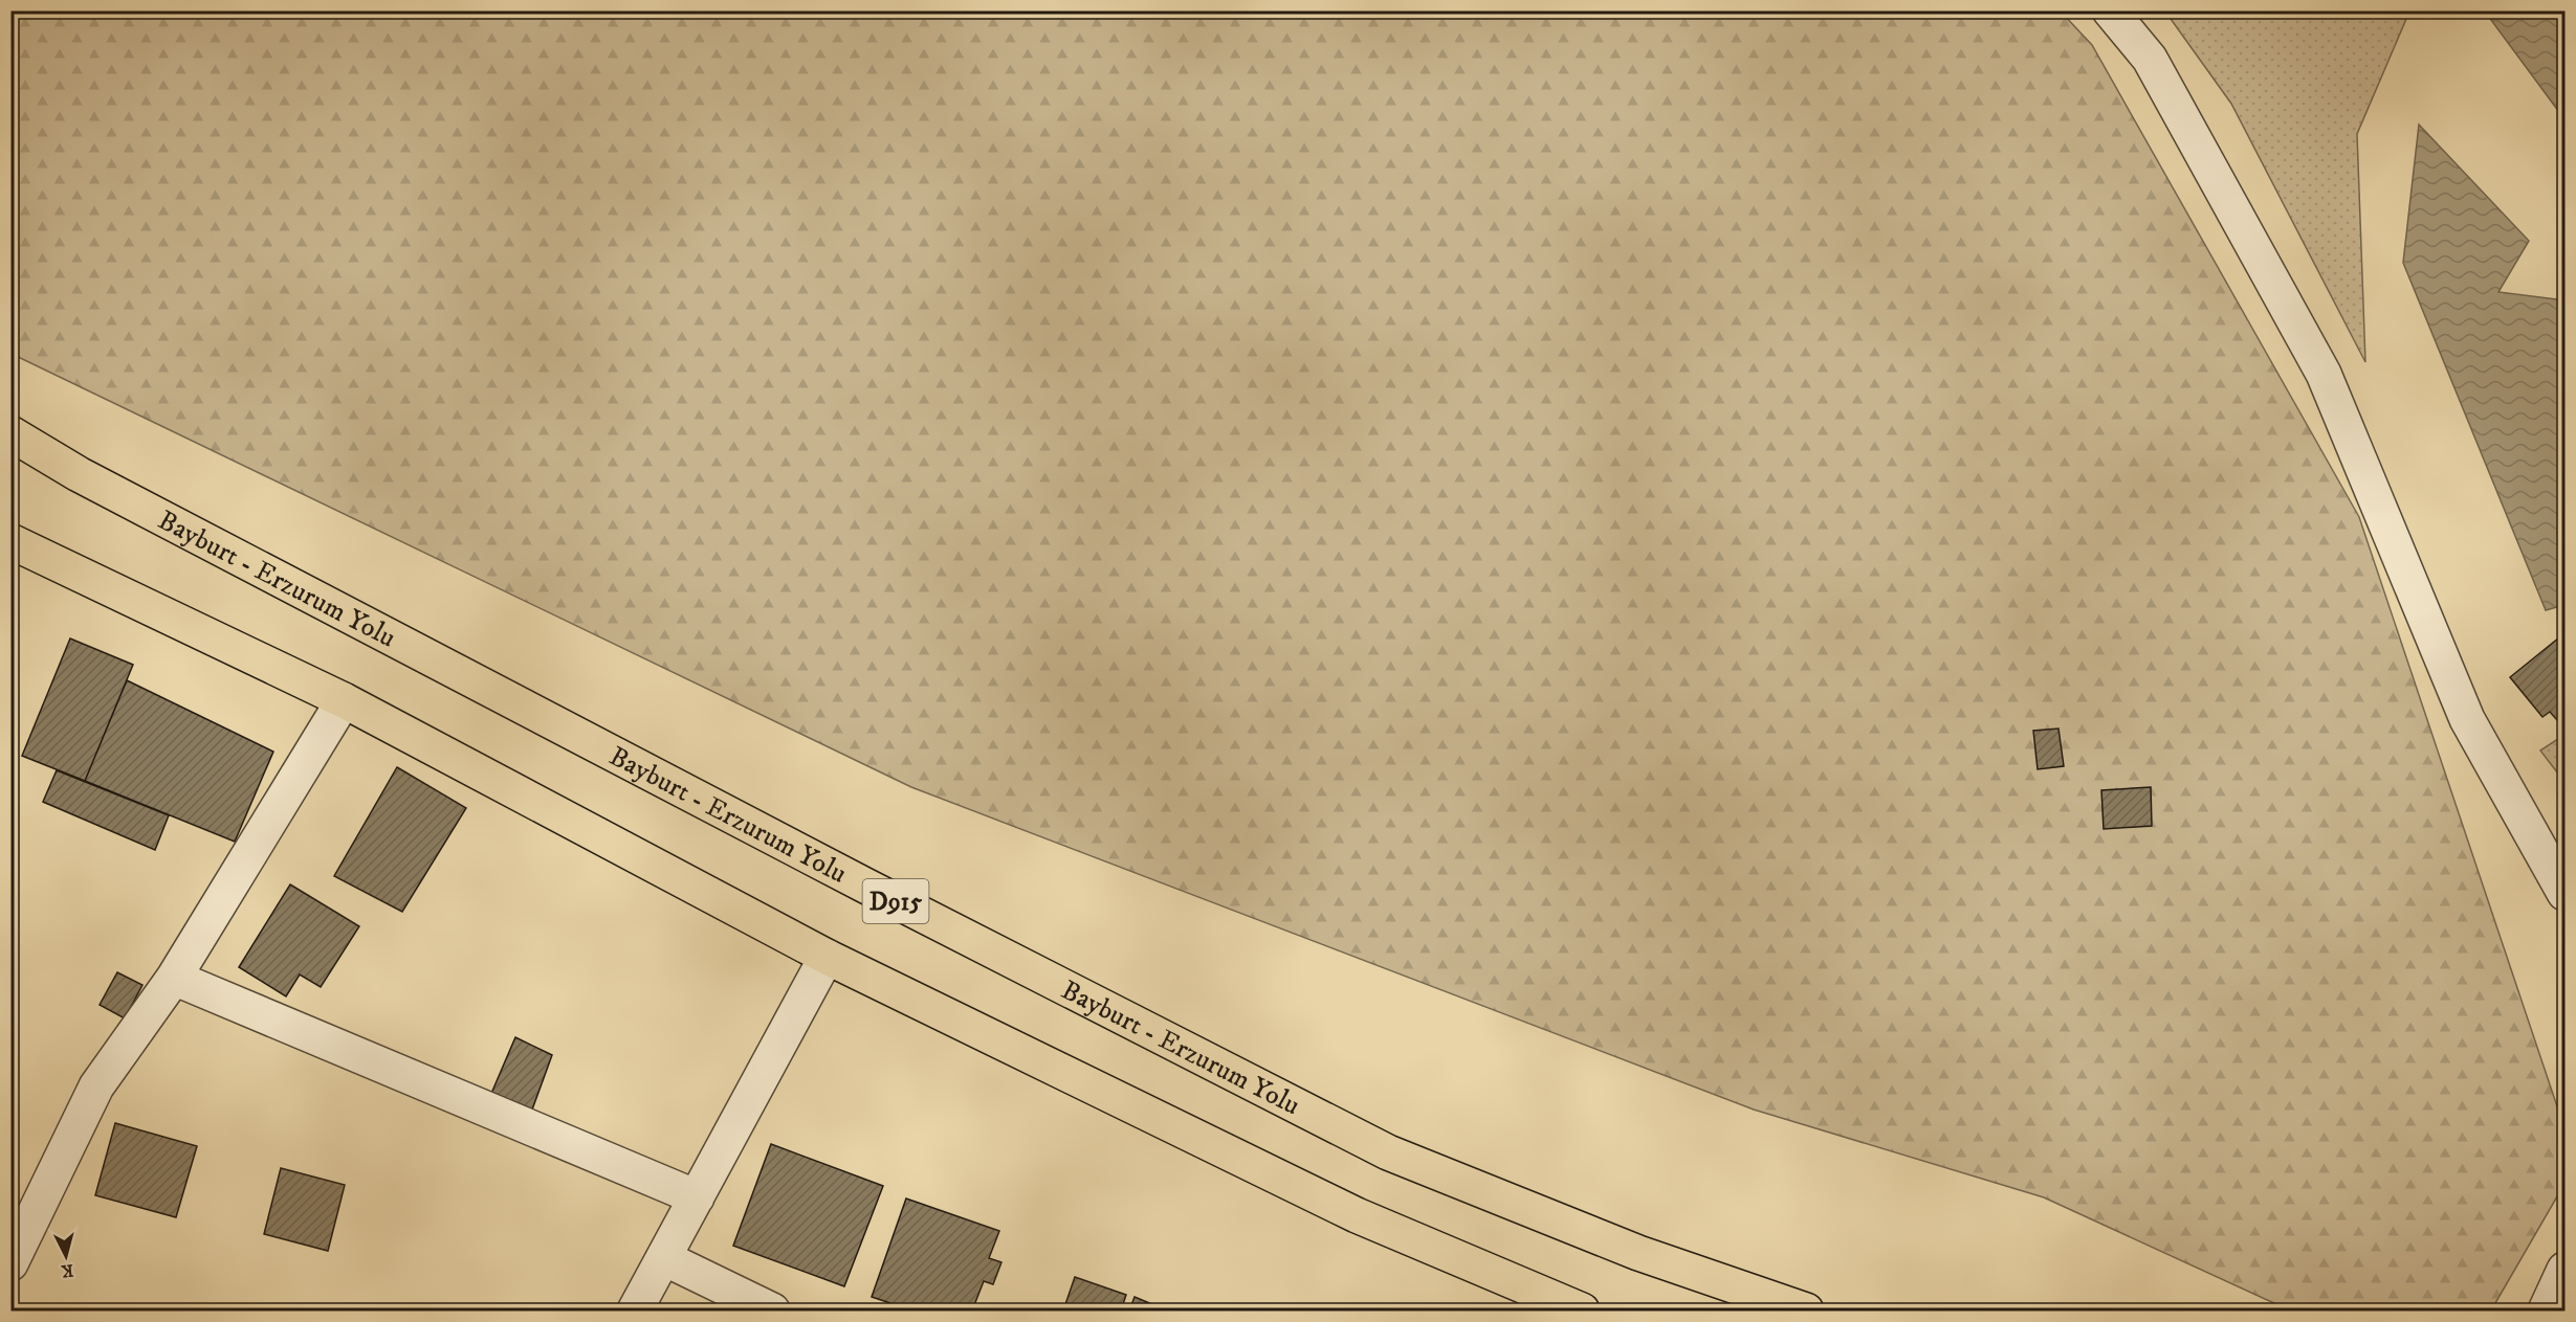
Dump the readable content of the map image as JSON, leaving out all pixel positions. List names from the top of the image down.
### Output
{
  "streets": {
    "highway": ["Bayburt - Erzurum Yolu", "D915"]
  },
  "north": "bottom"
}
